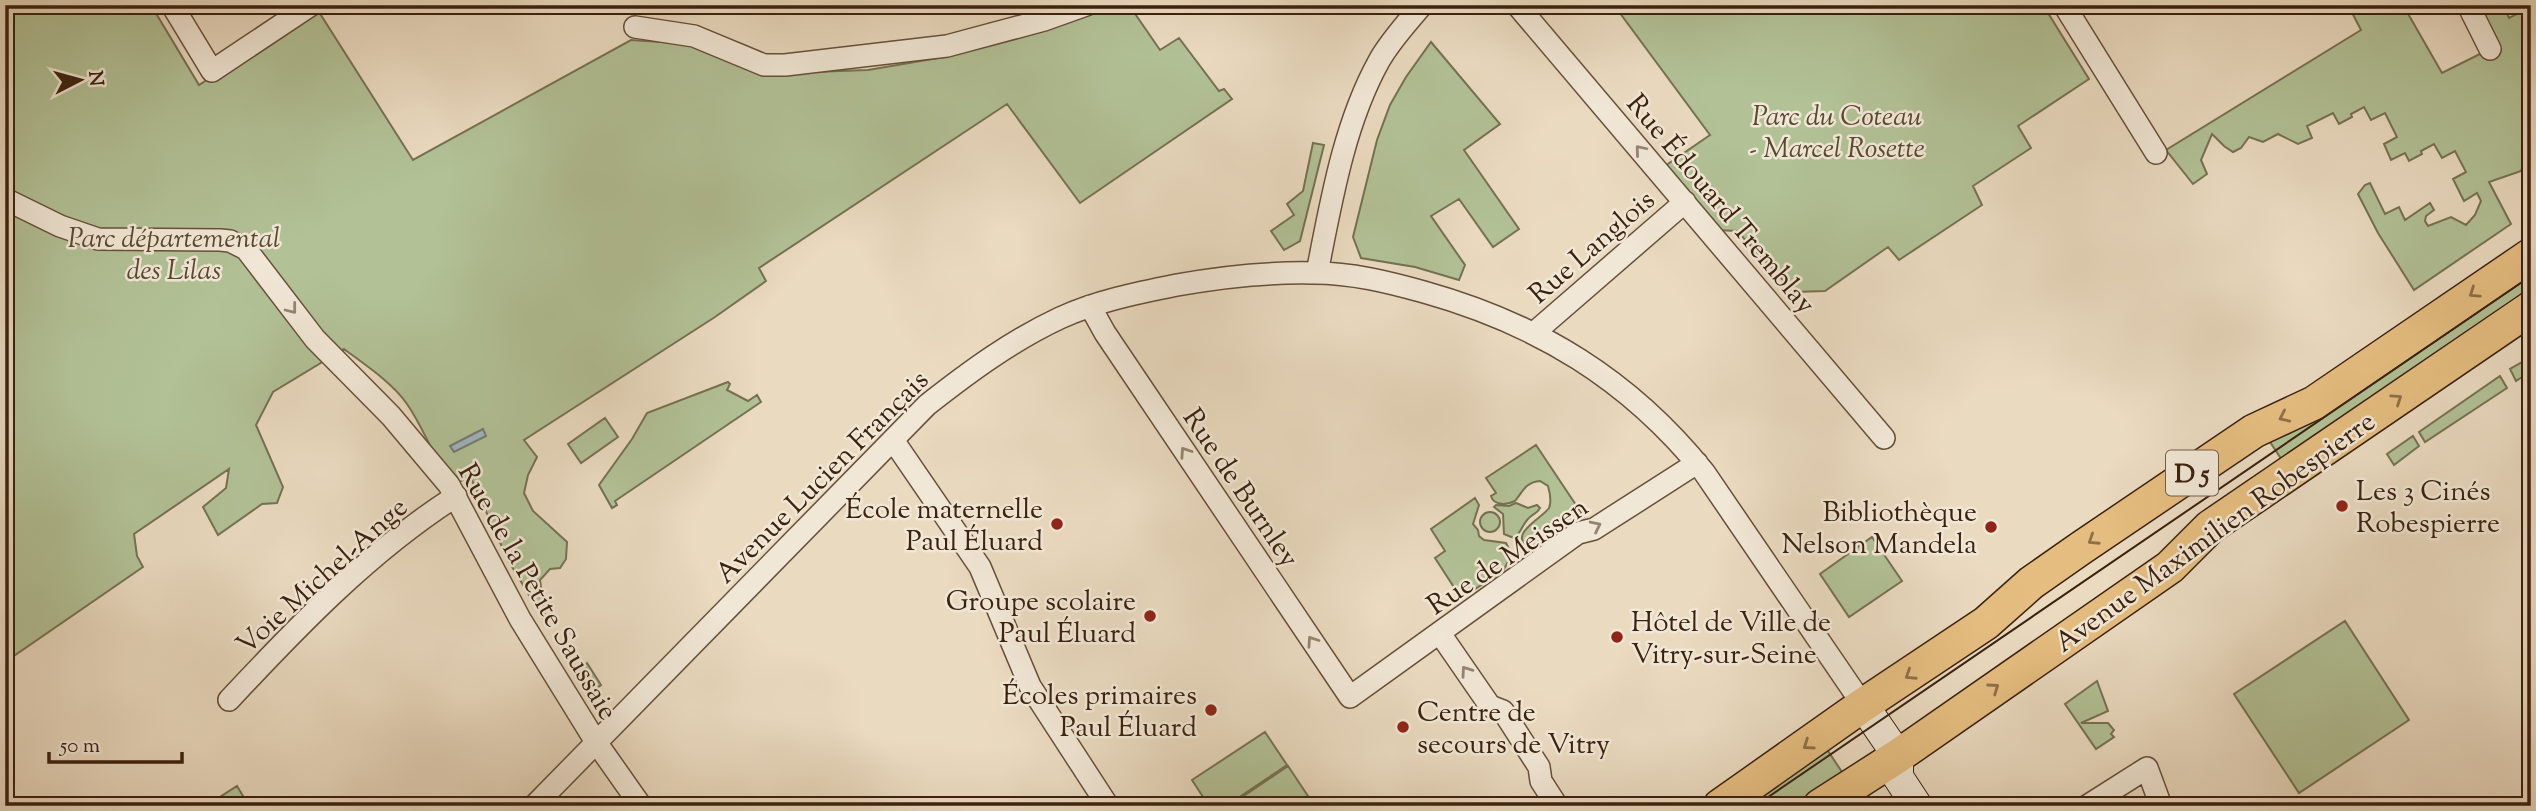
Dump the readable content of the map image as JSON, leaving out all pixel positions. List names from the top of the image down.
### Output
{
  "streets": {
    "main road": ["D 5", "Avenue Maximilien Robespierre"],
    "street": [
      "Rue Édouard Tremblay",
      "Rue Langlois",
      "Avenue Lucien Français",
      "Rue de Burnley",
      "Rue de Meissen",
      "Voie Michel-Ange",
      "Rue de la Petite Saussaie"
    ]
  },
  "crossings": [
    ["Rue Édouard Tremblay", "Rue Langlois"],
    ["Rue Langlois", "Avenue Lucien Français"],
    ["D 5", "Avenue Lucien Français"],
    ["D 5", "Avenue Maximilien Robespierre"],
    ["Avenue Lucien Français", "Rue de Burnley"],
    ["Avenue Lucien Français", "Avenue Maximilien Robespierre"],
    ["Avenue Lucien Français", "Rue de Meissen"],
    ["Avenue Lucien Français", "Rue de la Petite Saussaie"],
    ["Rue de Burnley", "Rue de Meissen"],
    ["Voie Michel-Ange", "Rue de la Petite Saussaie"]
  ],
  "one_way": [
    "Rue Édouard Tremblay",
    "Rue de Burnley",
    "Rue de Meissen",
    "Rue de la Petite Saussaie"
  ],
  "parks": ["Parc du Coteau - Marcel Rosette", "Parc départemental des Lilas"],
  "places": [
    "Les 3 Cinés Robespierre",
    "École maternelle Paul Éluard",
    "Bibliothèque Nelson Mandela",
    "Groupe scolaire Paul Éluard",
    "Hôtel de Ville de Vitry-sur-Seine",
    "Écoles primaires Paul Éluard",
    "Centre de secours de Vitry"
  ],
  "scale_bar": "50 m",
  "north": "right"
}
